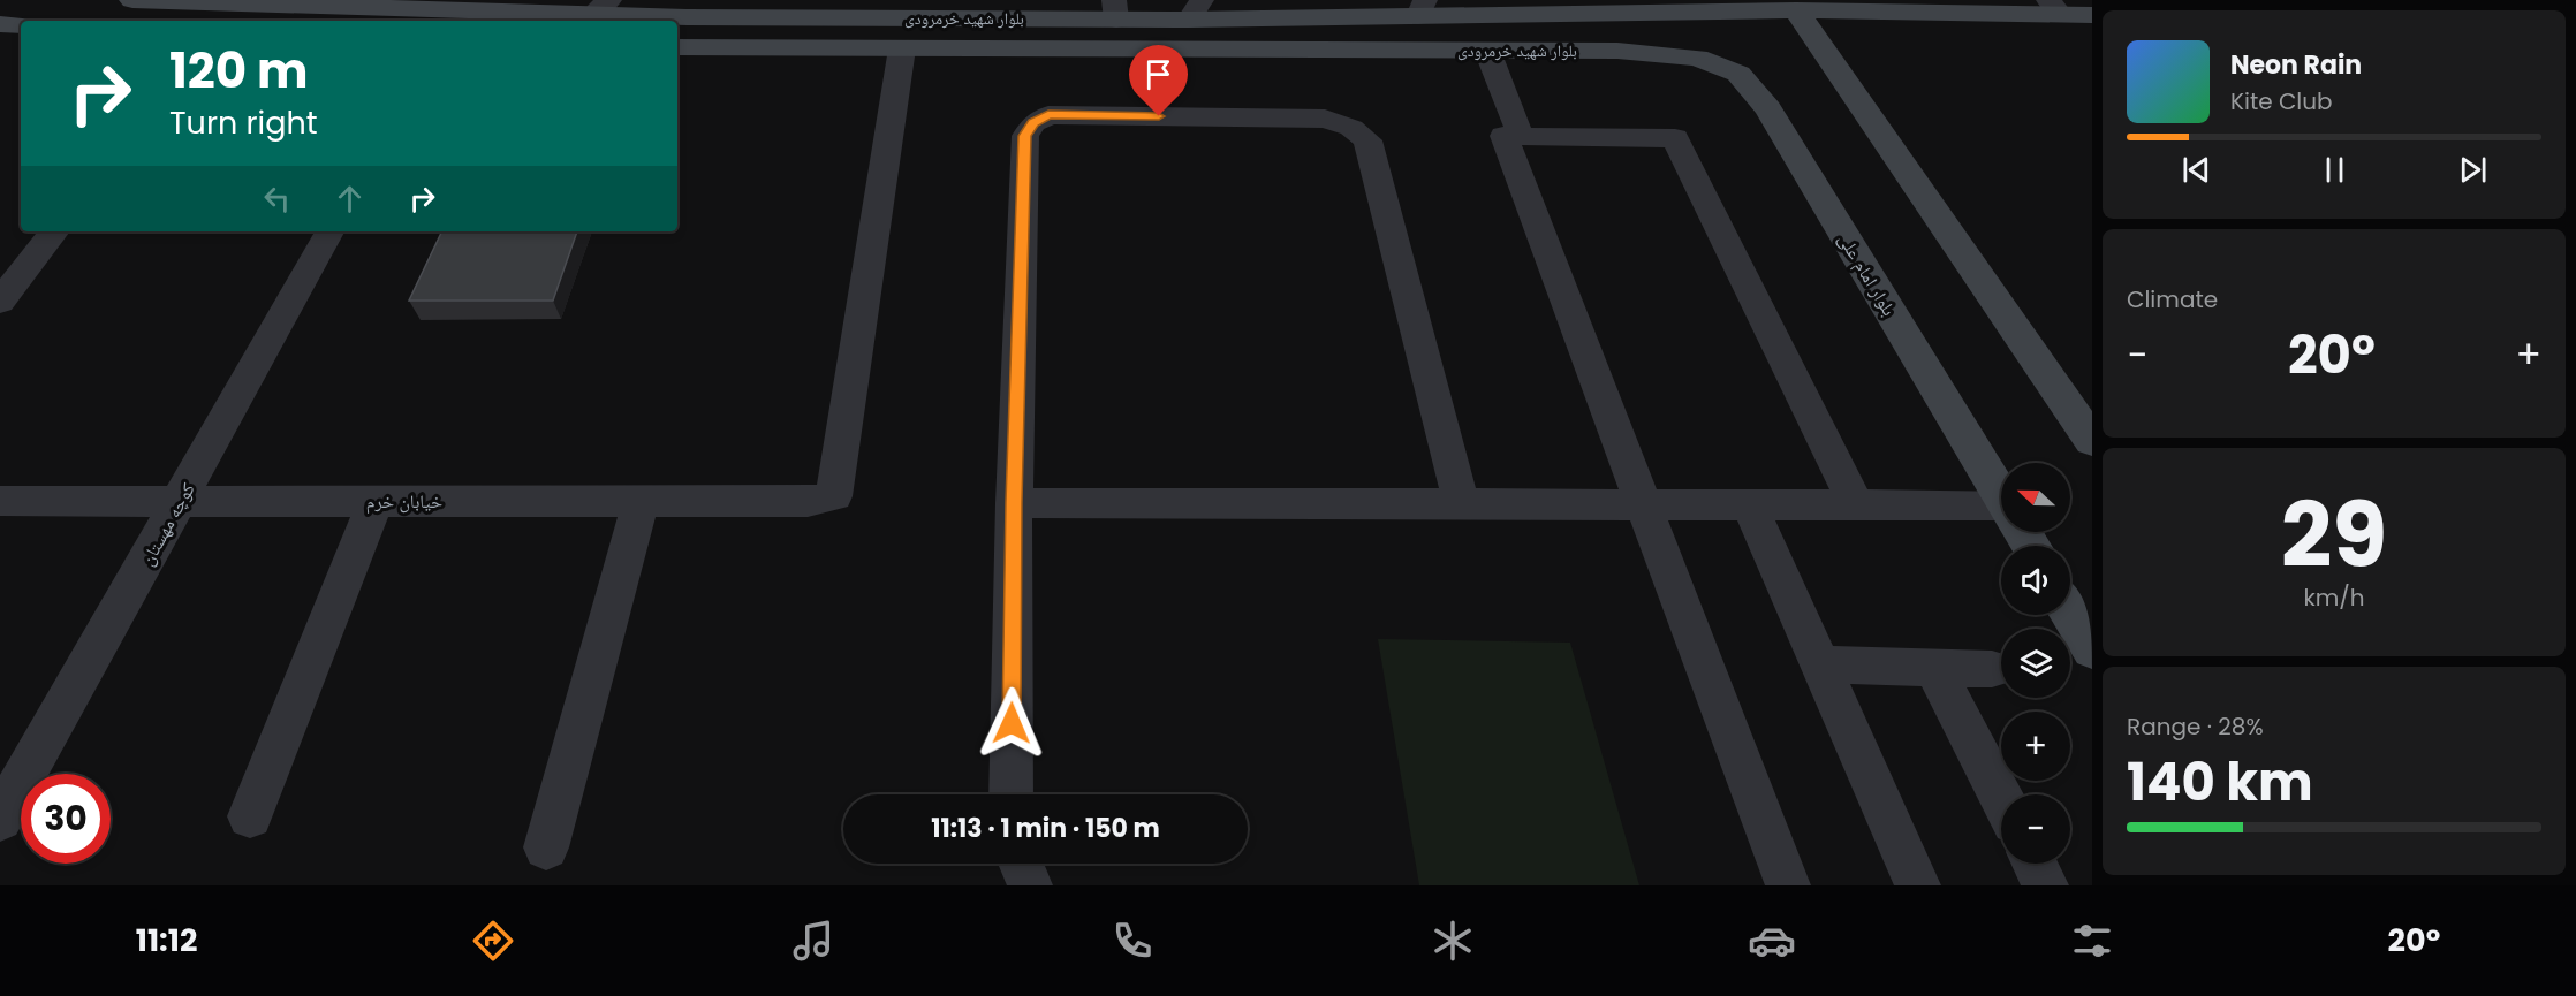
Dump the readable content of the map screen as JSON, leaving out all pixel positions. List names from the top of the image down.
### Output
{
  "streets": {
    "main road": ["بلوار شهید خرمرودی", "بلوار امام على"],
    "street": ["خیابان خرم", "کوچه مهستان"]
  },
  "crossings": [
    ["بلوار شهید خرمرودی", "بلوار امام على"],
    ["بلوار شهید خرمرودی", "خیابان خرم"],
    ["خیابان خرم", "کوچه مهستان"]
  ],
  "north": "left",
  "page": {
    "turn": ["120 m", "Turn right"],
    "song": ["Neon Rain", "Kite Club"],
    "tile": [
      "Climate",
      ["29", "km/h"],
      ["Range · 28%", "140 km"]
    ],
    "heat": ["−", "20°", "+"],
    "map_buttons": ["+", "−"],
    "limit": "30",
    "trip": "11:13 · 1 min · 150 m",
    "tabs": ["11:12", "20°"]
  }
}
